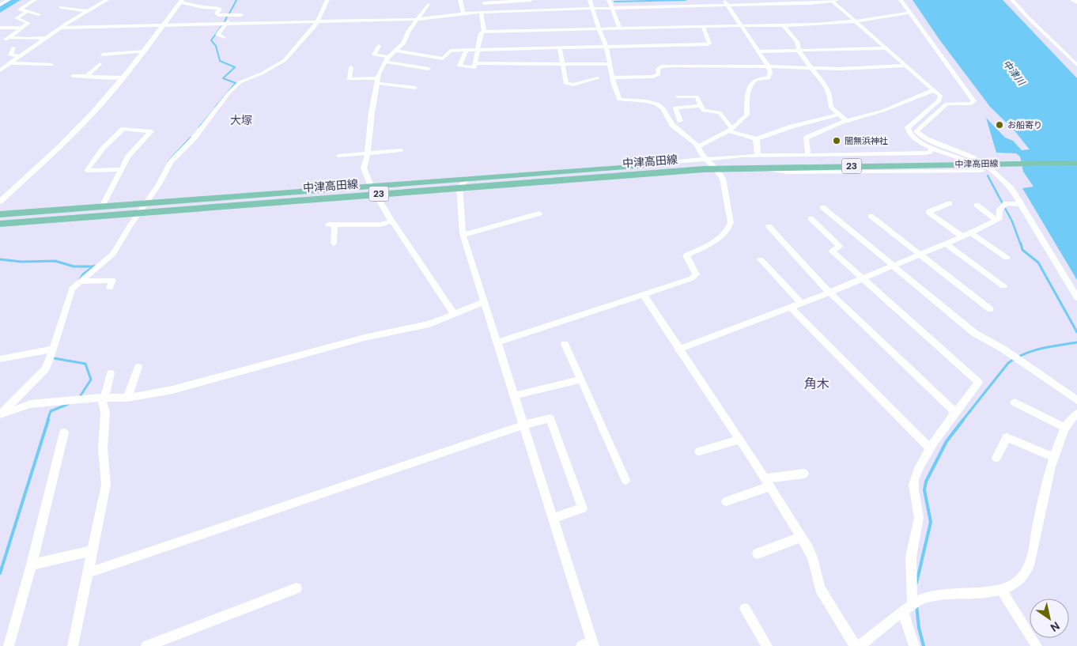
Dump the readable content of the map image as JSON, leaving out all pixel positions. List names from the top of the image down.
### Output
{
  "streets": {
    "main road": ["中津高田線", "23"]
  },
  "districts": ["大塚", "角木"],
  "water": ["中津川"],
  "places": ["お船寄り", "闇無浜神社"],
  "north": "bottom right"
}
